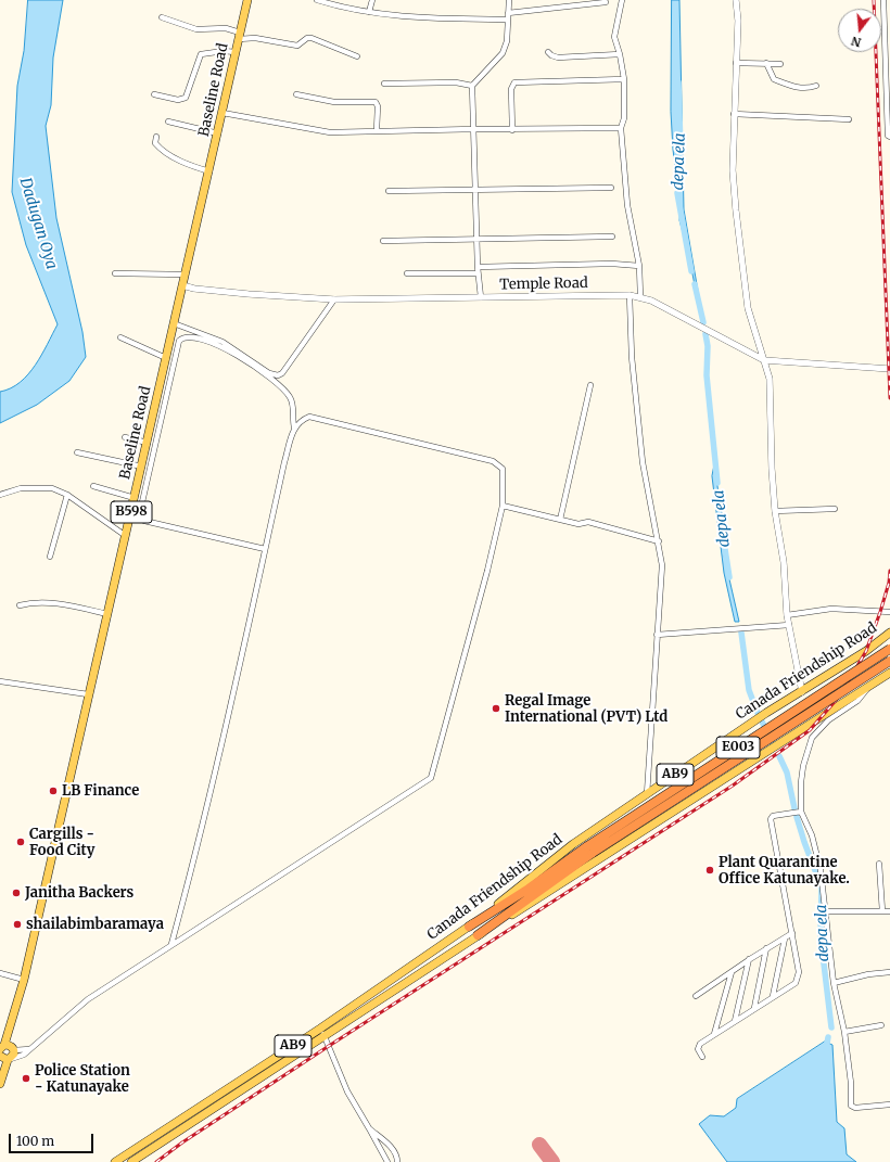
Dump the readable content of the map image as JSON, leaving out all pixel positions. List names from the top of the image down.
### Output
{
  "streets": {
    "highway": ["E003"],
    "main road": [
      "Baseline Road",
      "B598",
      "Canada Friendship Road",
      "AB9"
    ],
    "street": ["Temple Road"]
  },
  "crossings": [
    ["Baseline Road", "Temple Road"],
    ["Canada Friendship Road", "E003"]
  ],
  "water": ["depa ela", "Dadugan Oya"],
  "places": [
    "Regal Image International (PVT) Ltd",
    "LB Finance",
    "Cargills - Food City",
    "Plant Quarantine Office Katunayake.",
    "Janitha Backers",
    "shailabimbaramaya",
    "Police Station - Katunayake"
  ],
  "scale_bar": "100 m",
  "north": "bottom"
}
